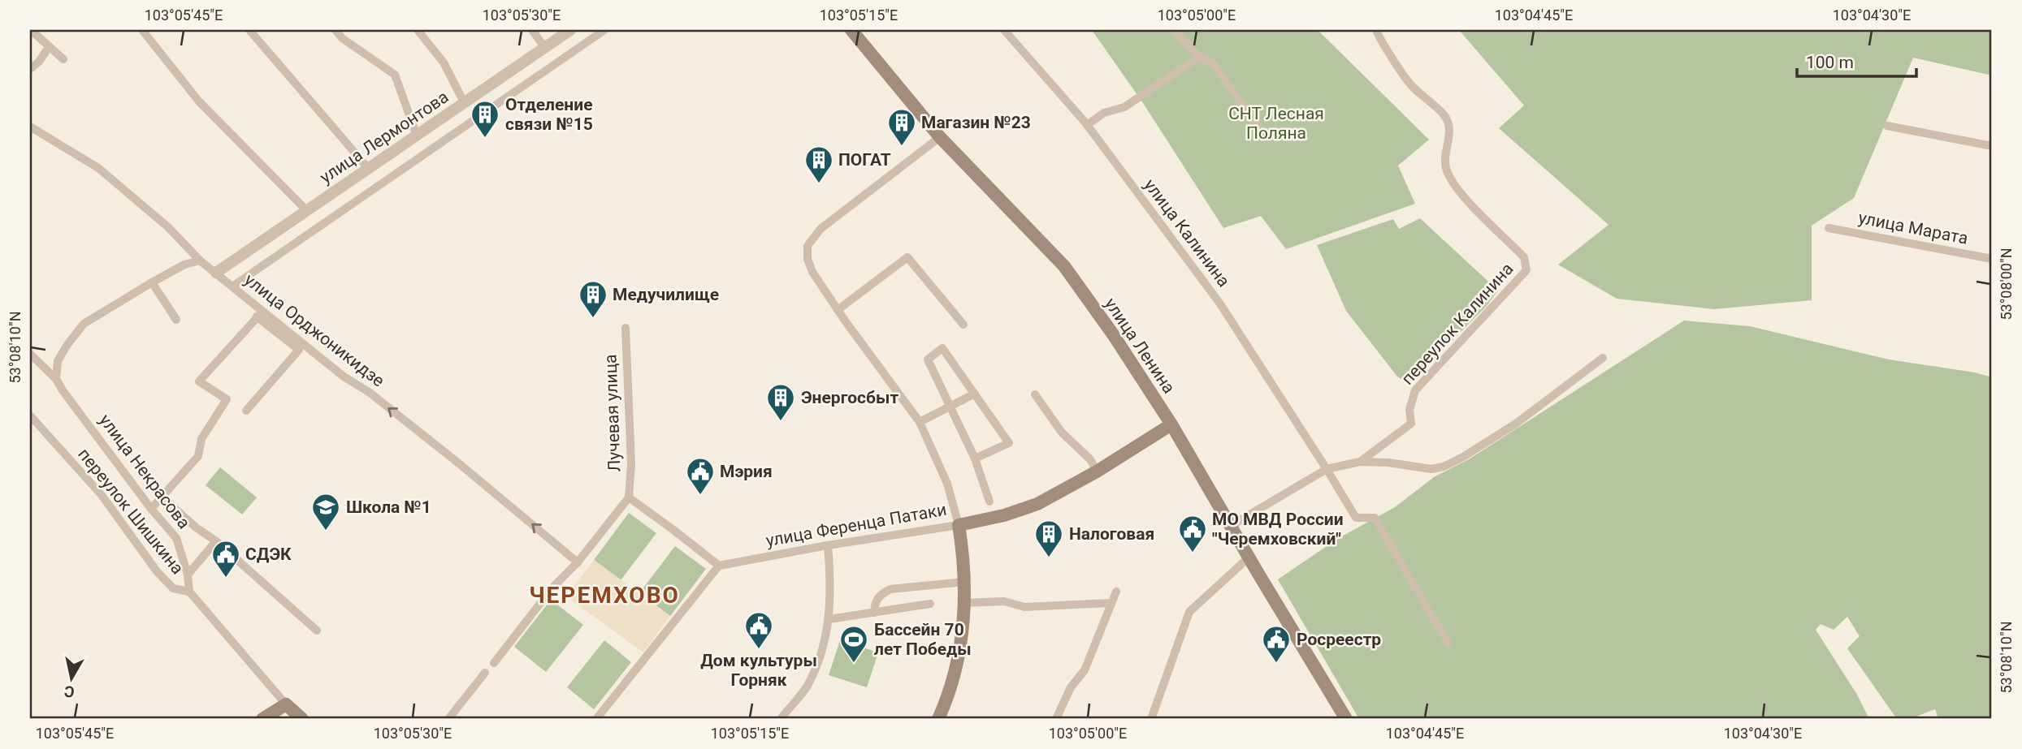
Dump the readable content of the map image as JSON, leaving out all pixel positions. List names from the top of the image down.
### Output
{
  "streets": {
    "main road": ["улица Ленина", "улица Ференца Патаки"],
    "street": [
      "улица Лермонтова",
      "улица Марата",
      "улица Калинина",
      "переулок Калинина",
      "улица Орджоникидзе",
      "Лучевая улица",
      "улица Некрасова",
      "переулок Шишкина"
    ]
  },
  "crossings": [
    ["улица Лермонтова", "улица Орджоникидзе"],
    ["улица Ленина", "улица Ференца Патаки"],
    ["улица Некрасова", "переулок Шишкина"]
  ],
  "one_way": ["улица Орджоникидзе"],
  "districts": ["ЧЕРЕМХОВО"],
  "parks": ["СНТ Лесная Поляна"],
  "places": {
    "building": [
      "Отделение связи №15",
      "Магазин №23",
      "ПОГАТ",
      "Медучилище",
      "Энергосбыт",
      "Налоговая"
    ],
    "public building": [
      "Мэрия",
      "МО МВД России \"Черемховский\"",
      "СДЭК",
      "Дом культуры Горняк",
      "Росреестр"
    ],
    "school or university": ["Школа №1"],
    "sports": ["Бассейн 70 лет Победы"]
  },
  "scale_bar": "100 m",
  "north": "bottom",
  "coordinates": [
    "103°05'45\"E",
    "103°05'30\"E",
    "103°05'15\"E",
    "103°05'00\"E",
    "103°04'45\"E",
    "103°04'30\"E",
    "53°08'00\"N",
    "53°08'10\"N"
  ]
}
